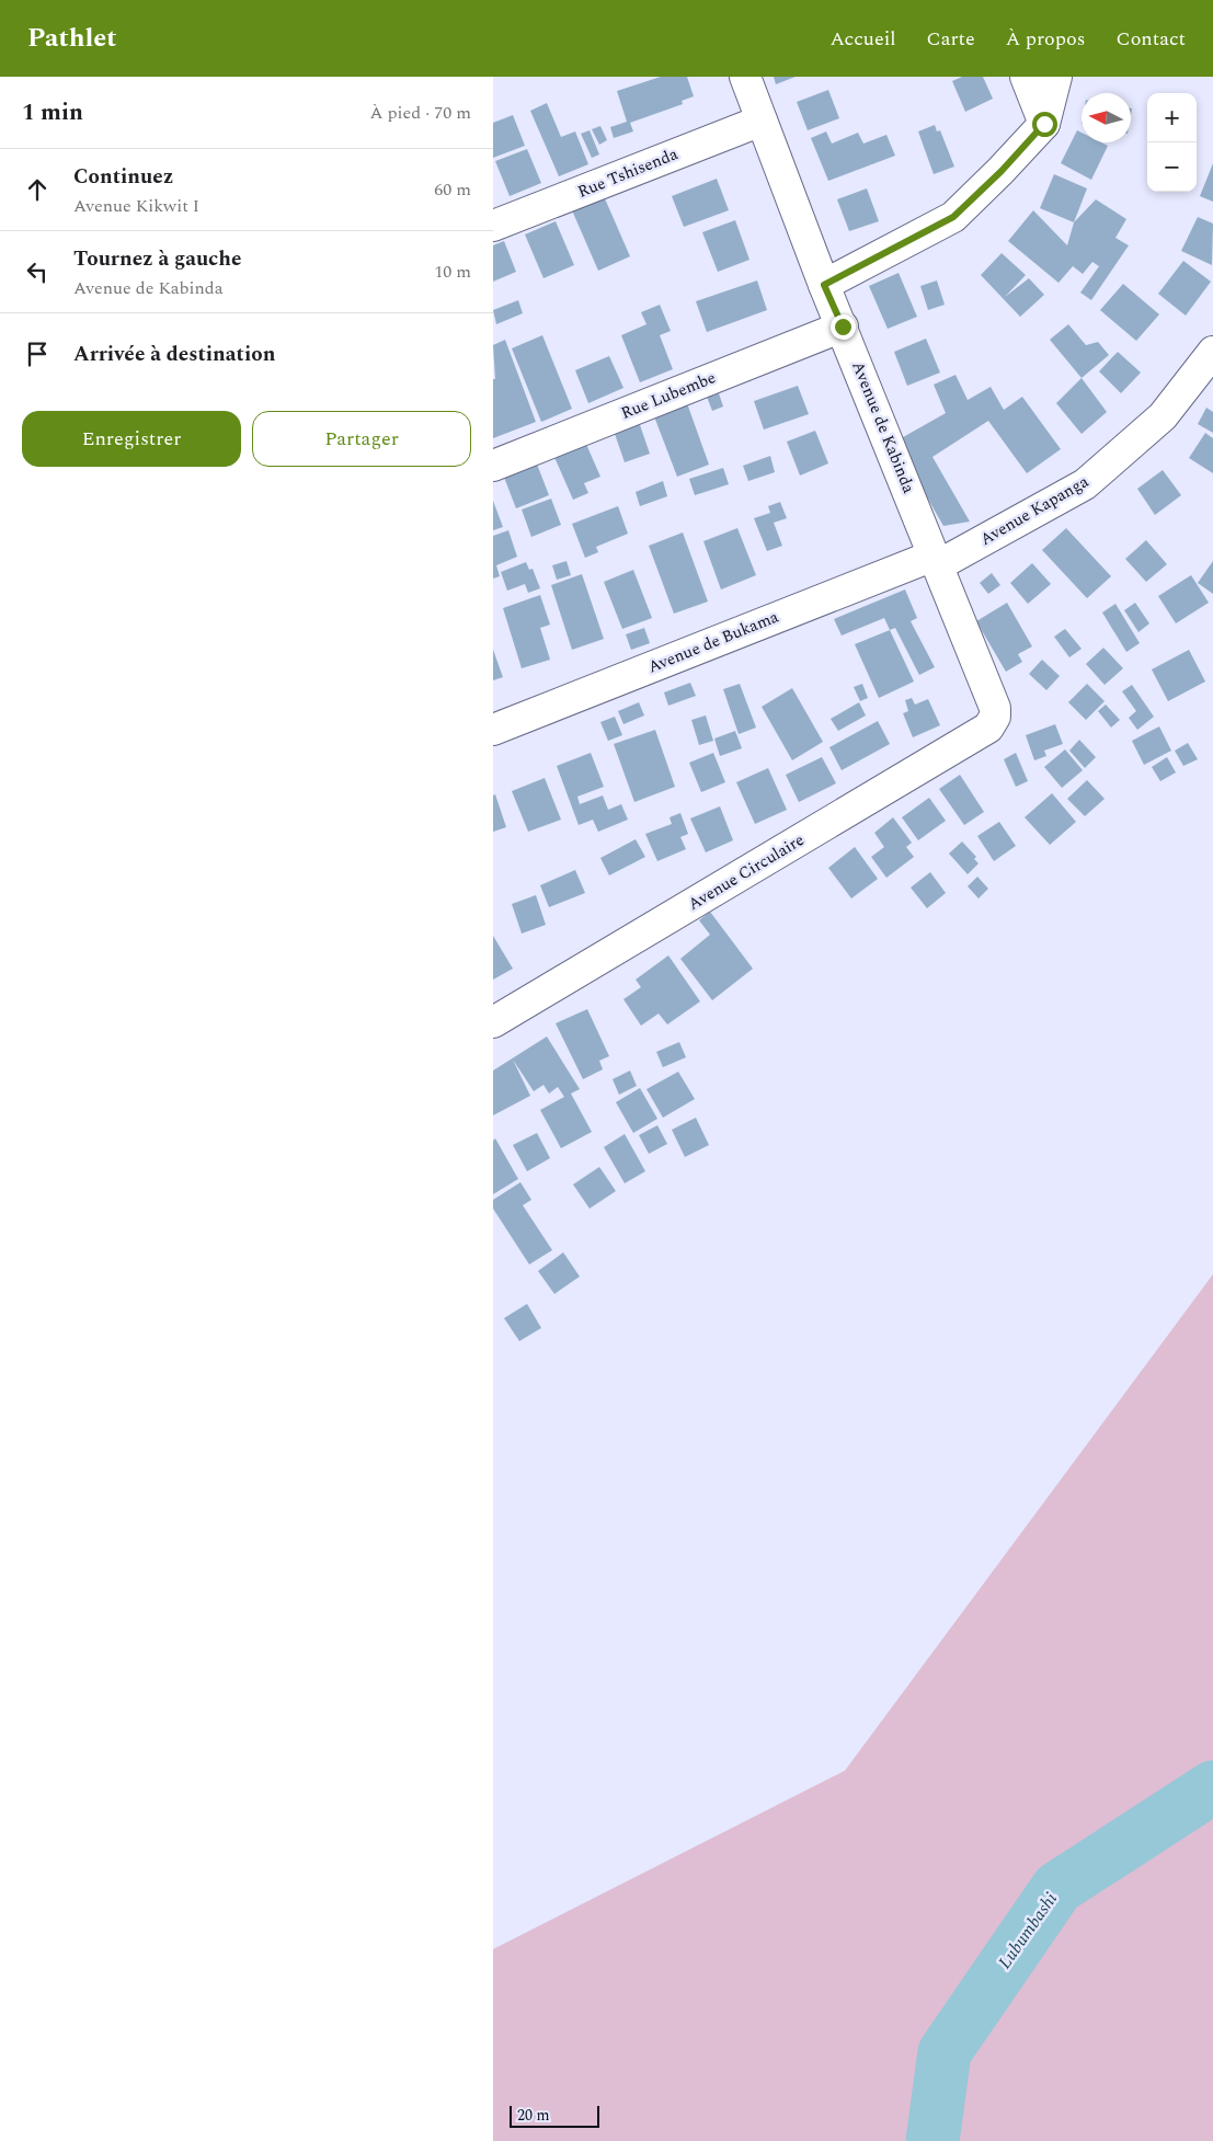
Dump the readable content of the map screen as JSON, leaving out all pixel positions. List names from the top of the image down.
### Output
{
  "streets": {
    "street": [
      "Rue Tshisenda",
      "Rue Lubembe",
      "Avenue de Kabinda",
      "Avenue Kapanga",
      "Avenue de Bukama",
      "Avenue Circulaire"
    ]
  },
  "crossings": [
    ["Rue Tshisenda", "Avenue de Kabinda"],
    ["Rue Lubembe", "Avenue de Kabinda"],
    ["Avenue de Kabinda", "Avenue Kapanga"],
    ["Avenue de Kabinda", "Avenue de Bukama"],
    ["Avenue de Kabinda", "Avenue Circulaire"],
    ["Avenue Kapanga", "Avenue de Bukama"]
  ],
  "water": ["Lubumbashi"],
  "scale_bar": "20 m",
  "north": "left",
  "page": {
    "header": "Pathlet",
    "nav": [
      "Accueil",
      "Carte",
      "À propos",
      "Contact"
    ],
    "heading": ["1 min", "À pied · 70 m"],
    "map_buttons": ["+", "−"],
    "list": [
      ["Continuez", "Avenue Kikwit I", "60 m"],
      ["Tournez à gauche", "Avenue de Kabinda", "10 m"],
      "Arrivée à destination"
    ],
    "buttons": ["Enregistrer", "Partager"],
    "scale": "20 m"
  }
}
